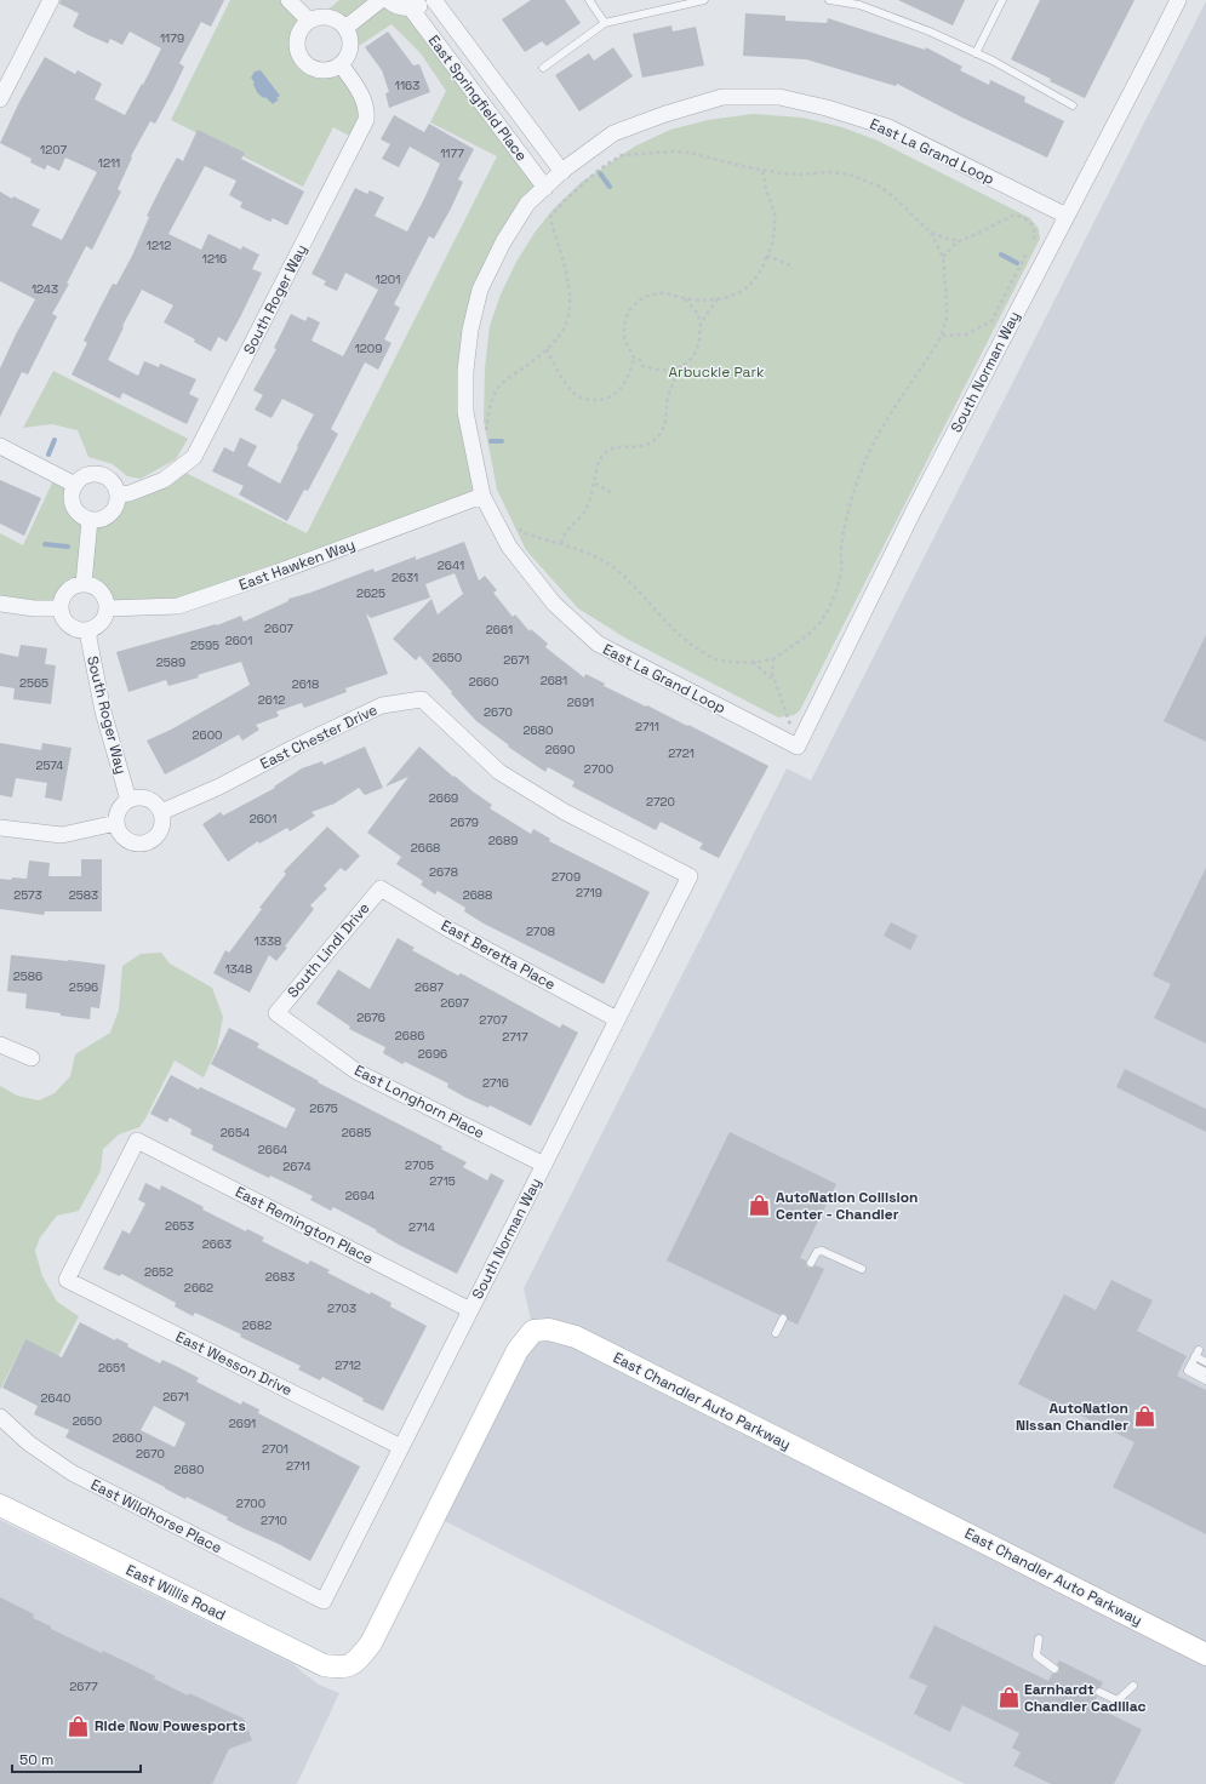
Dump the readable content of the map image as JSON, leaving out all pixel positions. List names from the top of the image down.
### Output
{
  "streets": {
    "street": [
      "East Springfield Place",
      "East La Grand Loop",
      "South Roger Way",
      "South Norman Way",
      "East Hawken Way",
      "East Chester Drive",
      "South Lindl Drive",
      "East Beretta Place",
      "East Longhorn Place",
      "East Remington Place",
      "East Wesson Drive",
      "East Chandler Auto Parkway",
      "East Wildhorse Place",
      "East Willis Road"
    ]
  },
  "crossings": [
    ["East Springfield Place", "East La Grand Loop"],
    ["East La Grand Loop", "South Norman Way"],
    ["East La Grand Loop", "East Hawken Way"],
    ["South Roger Way", "East Hawken Way"],
    ["South Roger Way", "East Chester Drive"],
    ["South Norman Way", "East Chester Drive"],
    ["South Norman Way", "East Beretta Place"],
    ["South Norman Way", "East Longhorn Place"],
    ["South Norman Way", "East Remington Place"],
    ["South Norman Way", "East Wesson Drive"],
    ["South Norman Way", "East Wildhorse Place"],
    ["South Lindl Drive", "East Beretta Place"],
    ["South Lindl Drive", "East Longhorn Place"],
    ["East Remington Place", "East Wesson Drive"],
    ["East Chandler Auto Parkway", "East Willis Road"]
  ],
  "parks": ["Arbuckle Park"],
  "places": {
    "shop": [
      "AutoNation Collision Center - Chandler",
      "AutoNation Nissan Chandler",
      "Earnhardt Chandler Cadillac",
      "Ride Now Powesports"
    ]
  },
  "house_numbers": [
    "1179",
    "1163",
    "1207",
    "1177",
    "1211",
    "1212",
    "1216",
    "1201",
    "1243",
    "1209",
    "2641",
    "2631",
    "2625",
    "2607",
    "2661",
    "2601",
    "2595",
    "2650",
    "2671",
    "2589",
    "2681",
    "2660",
    "2565",
    "2618",
    "2612",
    "2691",
    "2670",
    "2711",
    "2680",
    "2600",
    "2690",
    "2721",
    "2574",
    "2700",
    "2669",
    "2720",
    "2601",
    "2679",
    "2689",
    "2668",
    "2678",
    "2709",
    "2719",
    "2573",
    "2583",
    "2688",
    "2708",
    "1338",
    "1348",
    "2586",
    "2596",
    "2687",
    "2697",
    "2676",
    "2707",
    "2686",
    "2717",
    "2696",
    "2716",
    "2675",
    "2654",
    "2685",
    "2664",
    "2705",
    "2674",
    "2715",
    "2694",
    "2653",
    "2714",
    "2663",
    "2652",
    "2683",
    "2662",
    "2703",
    "2682",
    "2712",
    "2651",
    "2671",
    "2640",
    "2650",
    "2691",
    "2660",
    "2701",
    "2670",
    "2711",
    "2680",
    "2700",
    "2710",
    "2677"
  ],
  "scale_bar": "50 m"
}
